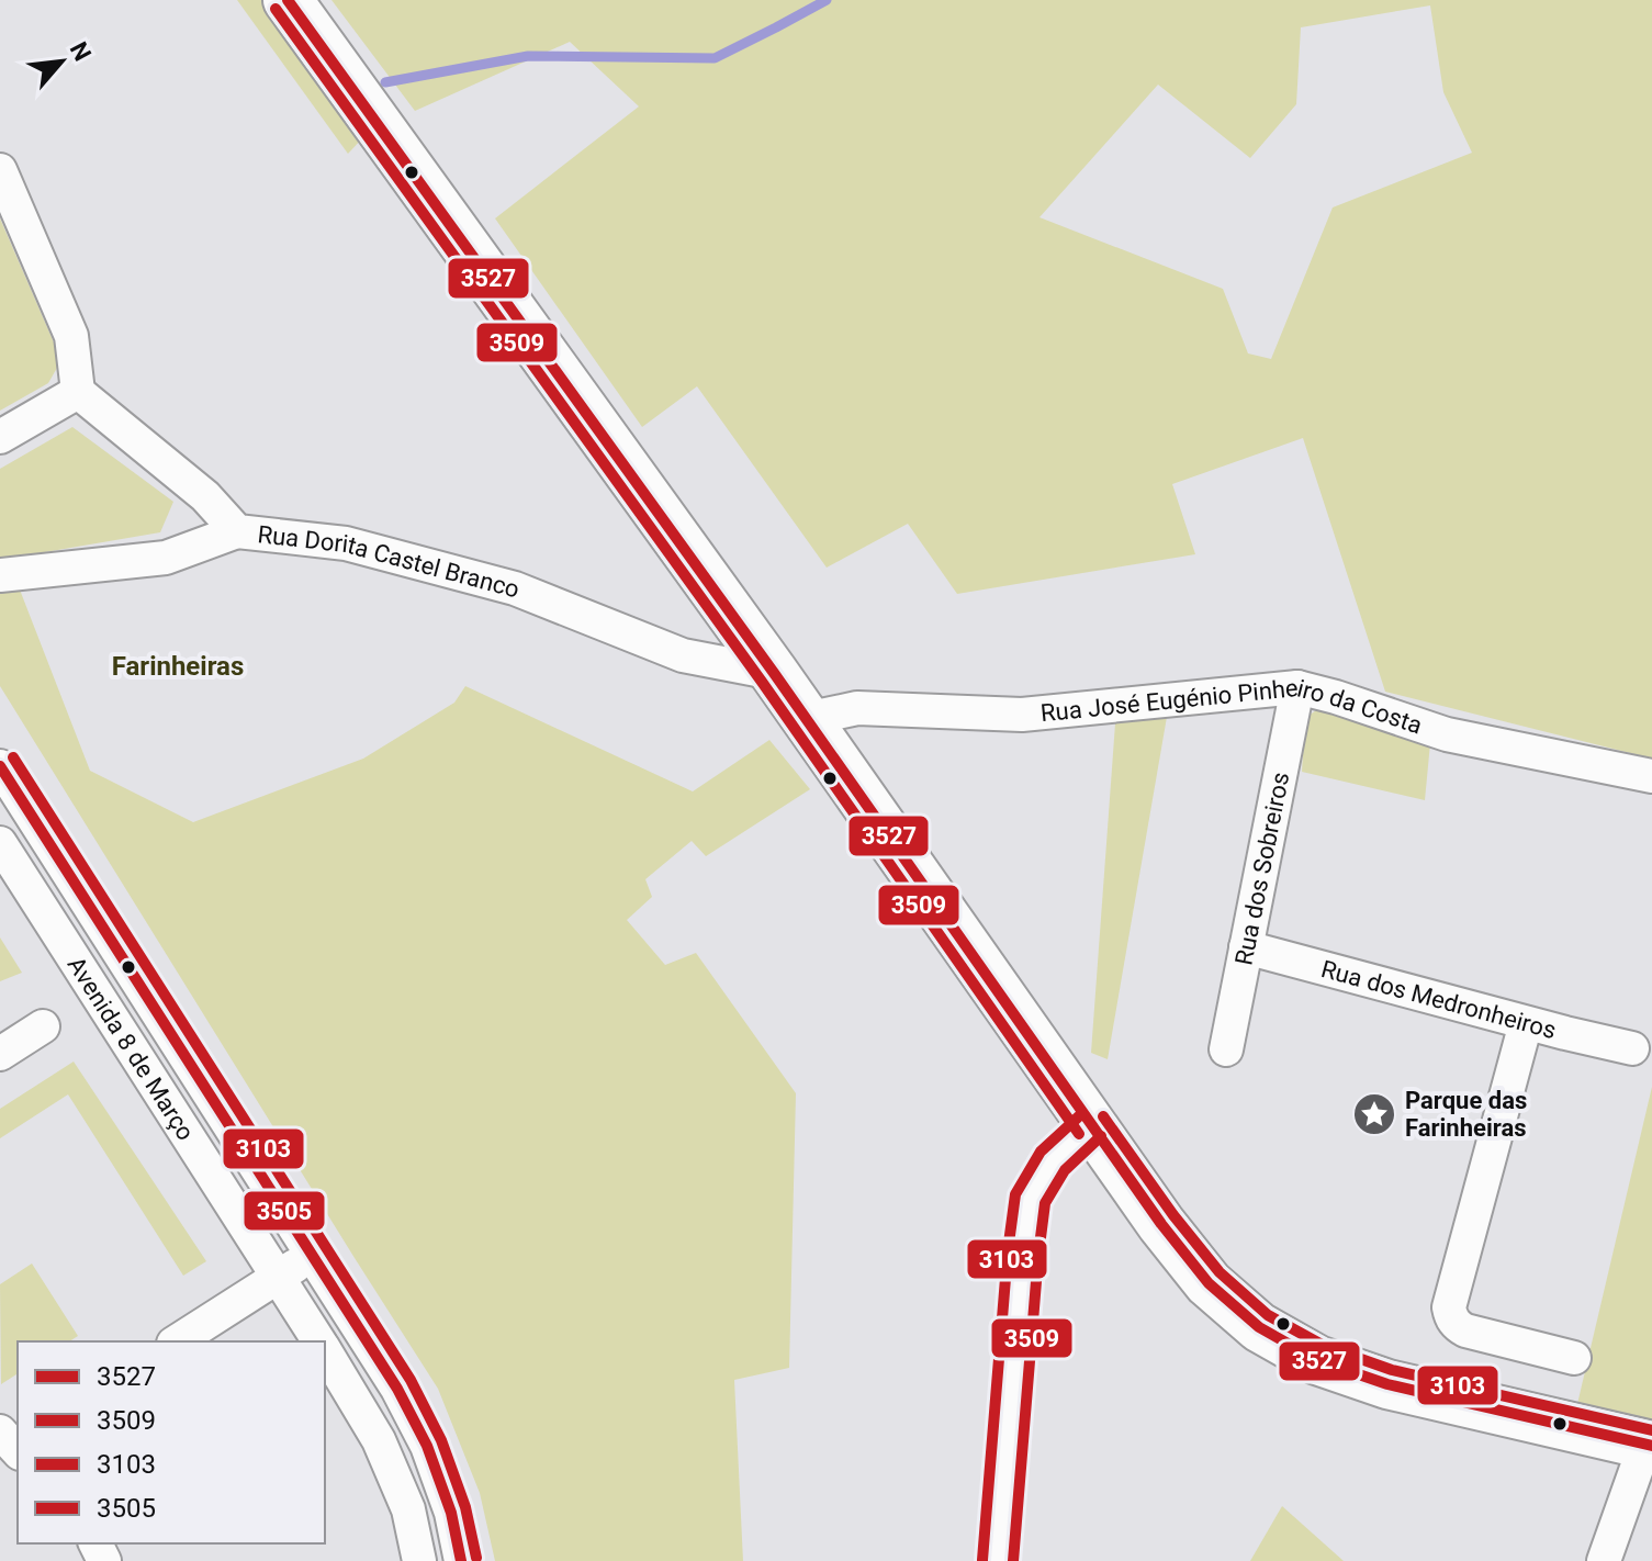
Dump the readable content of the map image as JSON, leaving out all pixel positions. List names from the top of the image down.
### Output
{
  "streets": {
    "street": [
      "Rua Dorita Castel Branco",
      "Rua José Eugénio Pinheiro da Costa",
      "Rua dos Sobreiros",
      "Rua dos Medronheiros",
      "Avenida 8 de Março"
    ]
  },
  "crossings": [
    ["Rua José Eugénio Pinheiro da Costa", "Rua dos Sobreiros"],
    ["Rua dos Sobreiros", "Rua dos Medronheiros"]
  ],
  "districts": ["Farinheiras"],
  "places": {
    "place": ["Parque das Farinheiras"]
  },
  "lines": [
    "transit line 3527",
    "transit line 3509",
    "transit line 3103",
    "transit line 3505"
  ],
  "legend": [
    "3527",
    "3509",
    "3103",
    "3505"
  ],
  "north": "top right"
}
